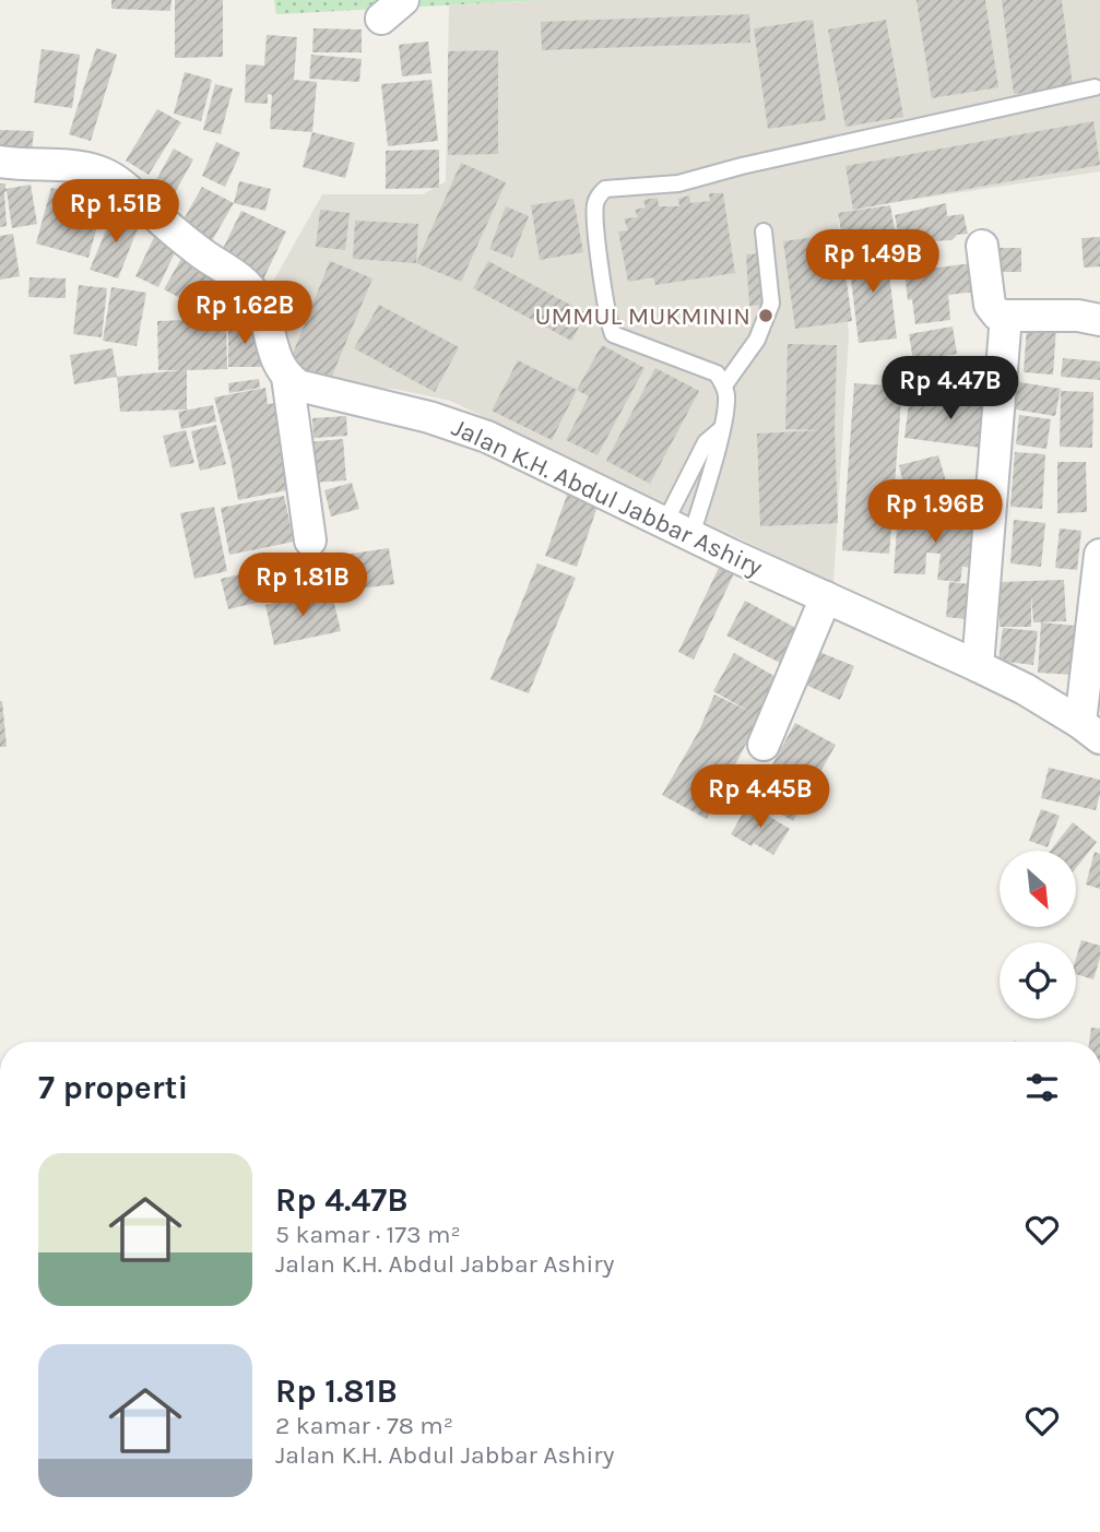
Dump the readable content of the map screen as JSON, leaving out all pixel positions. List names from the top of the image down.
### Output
{
  "streets": {
    "street": ["Jalan K.H. Abdul Jabbar Ashiry"]
  },
  "places": ["UMMUL MUKMININ"],
  "north": "bottom right",
  "page": {
    "price": [
      "Rp 1.51B",
      "Rp 1.49B",
      "Rp 1.62B",
      "Rp 4.47B",
      "Rp 1.96B",
      "Rp 1.81B",
      "Rp 4.45B"
    ],
    "heading": "7 properti",
    "list": [
      {
        "name": "Rp 4.47B",
        "note": "5 kamar · 173 m² · Jalan K.H. Abdul Jabbar Ashiry"
      },
      {
        "name": "Rp 1.81B",
        "note": "2 kamar · 78 m² · Jalan K.H. Abdul Jabbar Ashiry"
      }
    ]
  }
}
